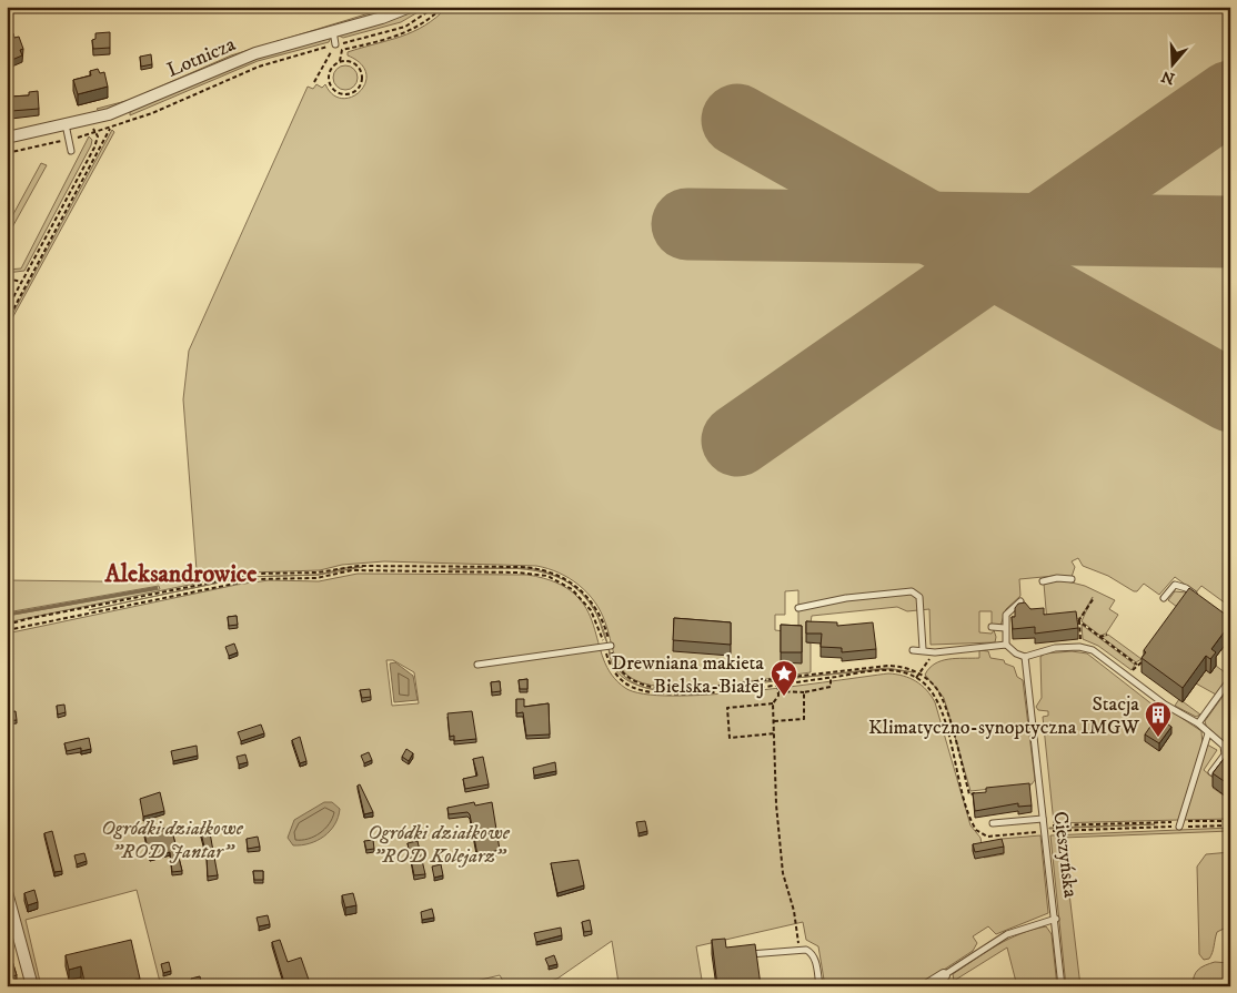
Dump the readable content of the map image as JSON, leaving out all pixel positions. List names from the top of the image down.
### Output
{
  "streets": {
    "street": ["Lotnicza", "Cieszyńska"]
  },
  "districts": ["Aleksandrowice"],
  "parks": ["Ogródki działkowe \"ROD Jantar\"", "Ogródki działkowe \"ROD Kolejarz\""],
  "places": {
    "place": ["Drewniana makieta Bielska-Białej"],
    "building": ["Stacja Klimatyczno-synoptyczna IMGW"]
  },
  "north": "bottom"
}
